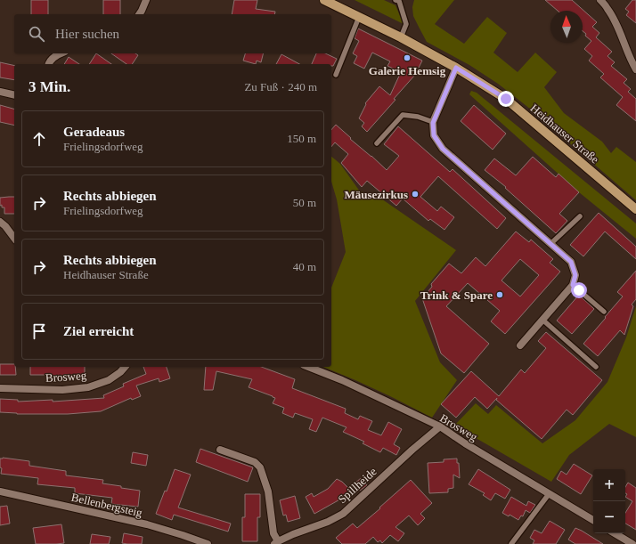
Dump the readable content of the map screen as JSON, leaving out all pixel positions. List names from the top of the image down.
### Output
{
  "streets": {
    "main road": ["Heidhauser Straße"],
    "street": ["Brosweg", "Spillheide", "Bellenbergsteig"]
  },
  "crossings": [
    ["Brosweg", "Spillheide"]
  ],
  "places": ["Galerie Hemsig", "Mäusezirkus", "Trink & Spare"],
  "north": "top",
  "page": {
    "search": "Hier suchen",
    "heading": ["3 Min.", "Zu Fuß · 240 m"],
    "list": [
      ["Geradeaus", "Frielingsdorfweg", "150 m"],
      ["Rechts abbiegen", "Frielingsdorfweg", "50 m"],
      ["Rechts abbiegen", "Heidhauser Straße", "40 m"],
      "Ziel erreicht"
    ],
    "map_buttons": ["+", "−"]
  }
}
